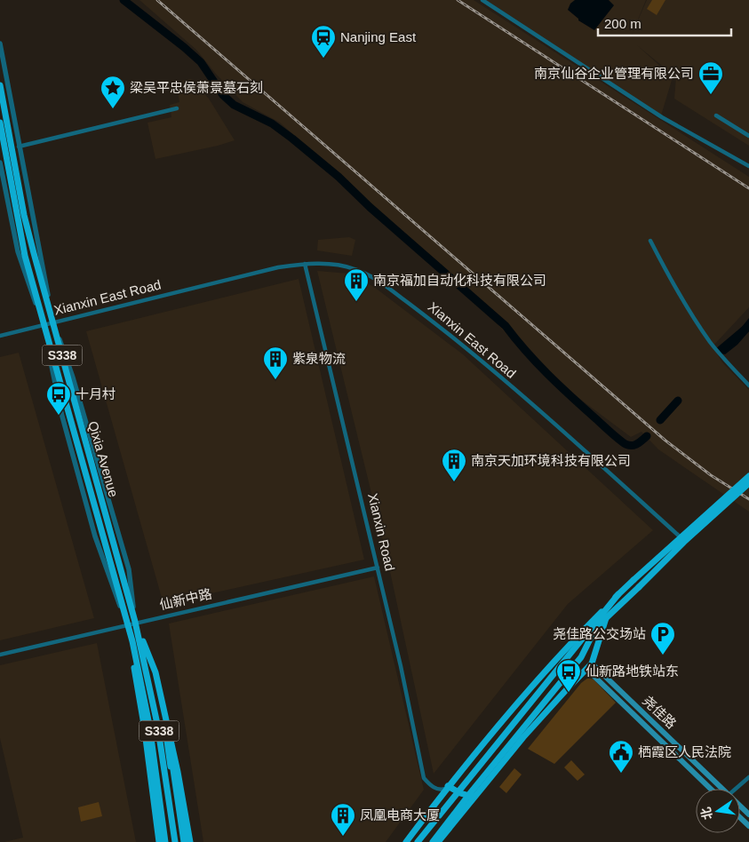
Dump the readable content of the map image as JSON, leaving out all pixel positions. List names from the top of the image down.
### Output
{
  "streets": {
    "main road": [
      "S338",
      "Qixia Avenue",
      "Xianxin Road",
      "尧佳路"
    ],
    "street": ["Xianxin East Road", "仙新中路"]
  },
  "crossings": [
    ["Xianxin East Road", "Qixia Avenue"],
    ["Xianxin East Road", "Xianxin Road"],
    ["Qixia Avenue", "仙新中路"],
    ["Xianxin Road", "仙新中路"]
  ],
  "places": {
    "station": ["Nanjing East"],
    "office": ["南京仙谷企业管理有限公司"],
    "place": ["梁吴平忠侯萧景墓石刻"],
    "building": [
      "南京福加自动化科技有限公司",
      "紫泉物流",
      "南京天加环境科技有限公司",
      "凤凰电商大厦"
    ],
    "bus stop": ["十月村", "仙新路地铁站东"],
    "parking": ["尧佳路公交场站"],
    "public building": ["栖霞区人民法院"]
  },
  "scale_bar": "200 m",
  "north": "left"
}
